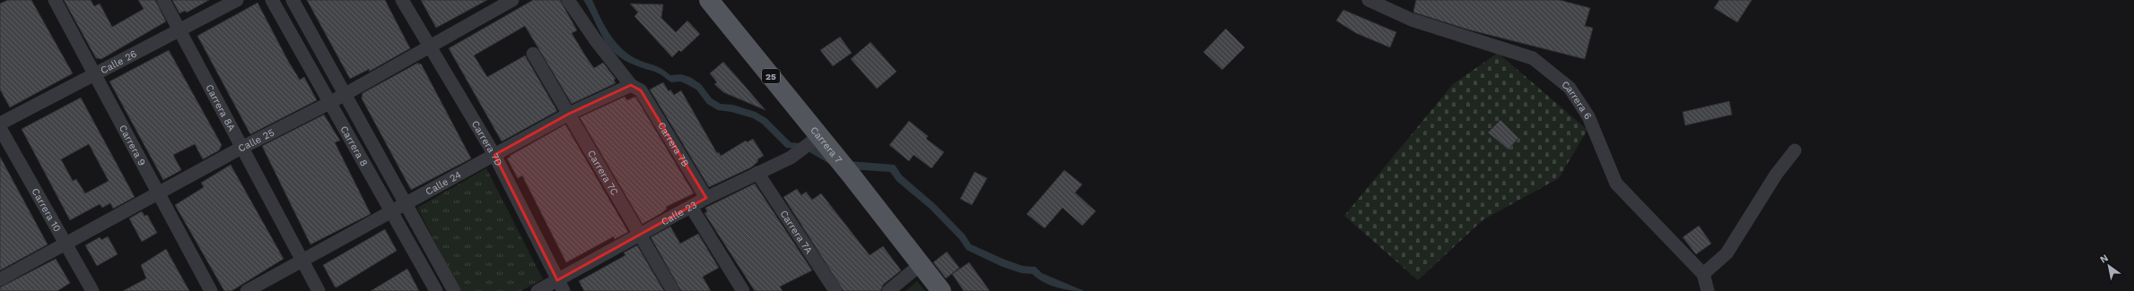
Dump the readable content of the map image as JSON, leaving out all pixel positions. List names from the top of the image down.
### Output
{
  "streets": {
    "main road": ["25", "Carrera 7"],
    "street": [
      "Calle 26",
      "Carrera 6",
      "Carrera 8A",
      "Calle 25",
      "Carrera 7D",
      "Carrera 7B",
      "Carrera 9",
      "Carrera 8",
      "Carrera 7C",
      "Calle 24",
      "Carrera 10",
      "Calle 23",
      "Carrera 7A"
    ]
  },
  "crossings": [
    ["Calle 26", "Carrera 8A"],
    ["Calle 26", "Carrera 9"],
    ["Carrera 8A", "Calle 25"],
    ["Carrera 8A", "Calle 24"],
    ["Calle 25", "Carrera 7D"],
    ["Calle 25", "Carrera 9"],
    ["Calle 25", "Carrera 8"],
    ["Calle 25", "Carrera 10"],
    ["Carrera 7D", "Calle 24"],
    ["Carrera 7D", "Calle 23"],
    ["Carrera 7B", "Calle 24"],
    ["Carrera 7B", "Calle 23"],
    ["Carrera 7", "Calle 23"],
    ["Carrera 8", "Calle 24"],
    ["Carrera 7C", "Calle 24"],
    ["Carrera 7C", "Calle 23"],
    ["Calle 23", "Carrera 7A"]
  ],
  "north": "top left"
}
